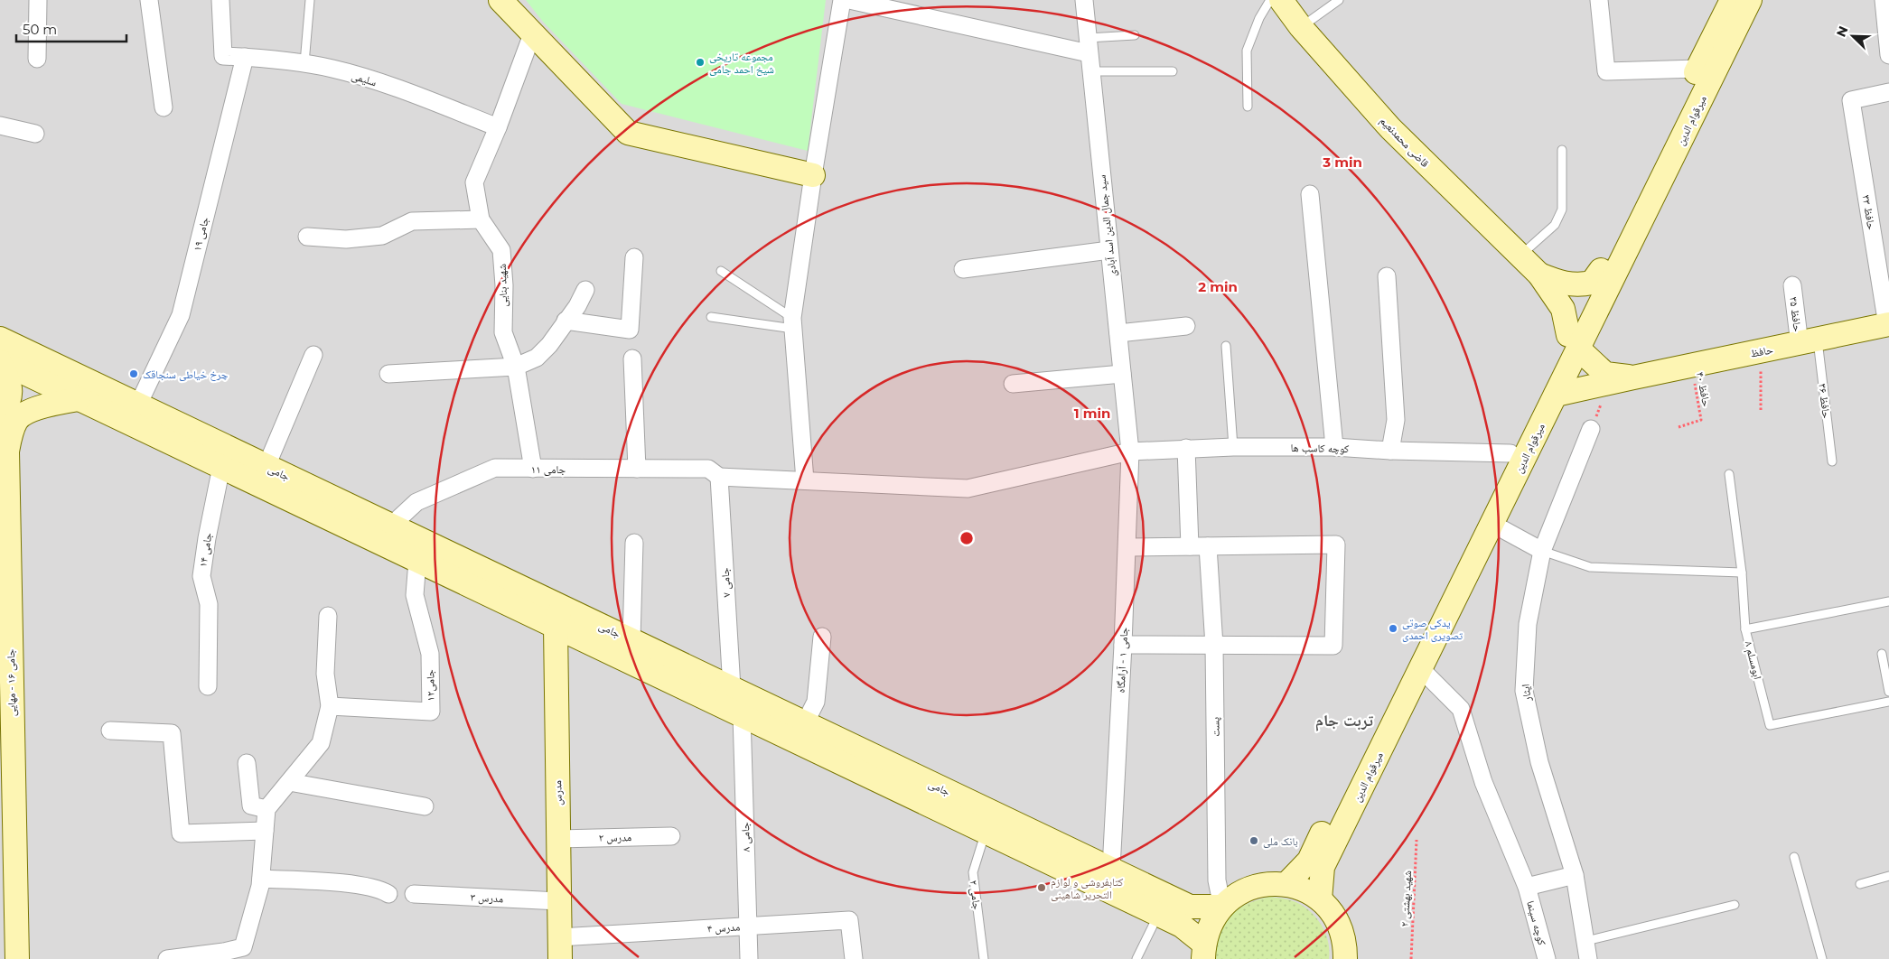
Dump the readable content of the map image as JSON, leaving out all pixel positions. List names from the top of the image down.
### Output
{
  "streets": {
    "main road": [
      "میرقوام الدین",
      "قاضی محمدنعیم",
      "حافظ",
      "جامی",
      "جامی ۱۶ - مهایی",
      "مدرس"
    ],
    "street": [
      "سلیمی",
      "حافظ ۳۳",
      "سید جمال الدین اسد آبادی",
      "جامی ۱۹",
      "شهید بنایی",
      "حافظ ۳۵",
      "کوچه کاسب ها",
      "جامی ۱۱",
      "جامی ۱۴",
      "جامی ۷",
      "جامی ۱ - آرامگاه",
      "جامی۱۲",
      "ایثار",
      "پست",
      "مدرس ۲",
      "جامی ۸",
      "مدرس ۳",
      "کوچه سینما",
      "مدرس ۴"
    ],
    "lane": ["حافظ ۳۶", "ابومسلم ۸", "جامی ۲"],
    "path": ["حافظ ۴۰", "شهید بهشتی ۲"]
  },
  "crossings": [
    ["سلیمی", "جامی ۱۹"],
    ["سلیمی", "شهید بنایی"],
    ["میرقوام الدین", "قاضی محمدنعیم"],
    ["میرقوام الدین", "حافظ"],
    ["میرقوام الدین", "کوچه کاسب ها"],
    ["میرقوام الدین", "کوچه سینما"],
    ["حافظ ۳۳", "حافظ"],
    ["سید جمال الدین اسد آبادی", "کوچه کاسب ها"],
    ["سید جمال الدین اسد آبادی", "جامی ۱ - آرامگاه"],
    ["جامی ۱۹", "جامی"],
    ["شهید بنایی", "جامی ۱۱"],
    ["حافظ ۳۵", "حافظ"],
    ["حافظ ۳۵", "حافظ ۳۶"],
    ["حافظ", "حافظ ۴۰"],
    ["حافظ", "حافظ ۳۶"],
    ["کوچه کاسب ها", "جامی ۱۱"],
    ["کوچه کاسب ها", "جامی ۱ - آرامگاه"],
    ["جامی ۱۱", "جامی"],
    ["جامی ۱۱", "جامی ۷"],
    ["جامی", "جامی ۱۴"],
    ["جامی", "جامی ۷"],
    ["جامی", "جامی ۱ - آرامگاه"],
    ["جامی", "جامی ۱۶ - مهایی"],
    ["جامی", "جامی۱۲"],
    ["جامی", "پست"],
    ["جامی", "مدرس"],
    ["جامی", "جامی ۸"],
    ["جامی", "جامی ۲"],
    ["مدرس", "مدرس ۲"],
    ["مدرس", "مدرس ۳"],
    ["مدرس", "مدرس ۴"],
    ["جامی ۸", "مدرس ۴"]
  ],
  "districts": ["تربت جام"],
  "places": [
    "مجموعه تاریخی شیخ احمد جامی",
    "چرخ خیاطی سنجاقک",
    "یدکی صوتی تصویری احمدی",
    "بانک ملی",
    "کتابفروشی و لوازم التحریر شاهینی"
  ],
  "scale_bar": "50 m",
  "north": "top left",
  "rings": ["3 min", "2 min", "1 min"]
}
